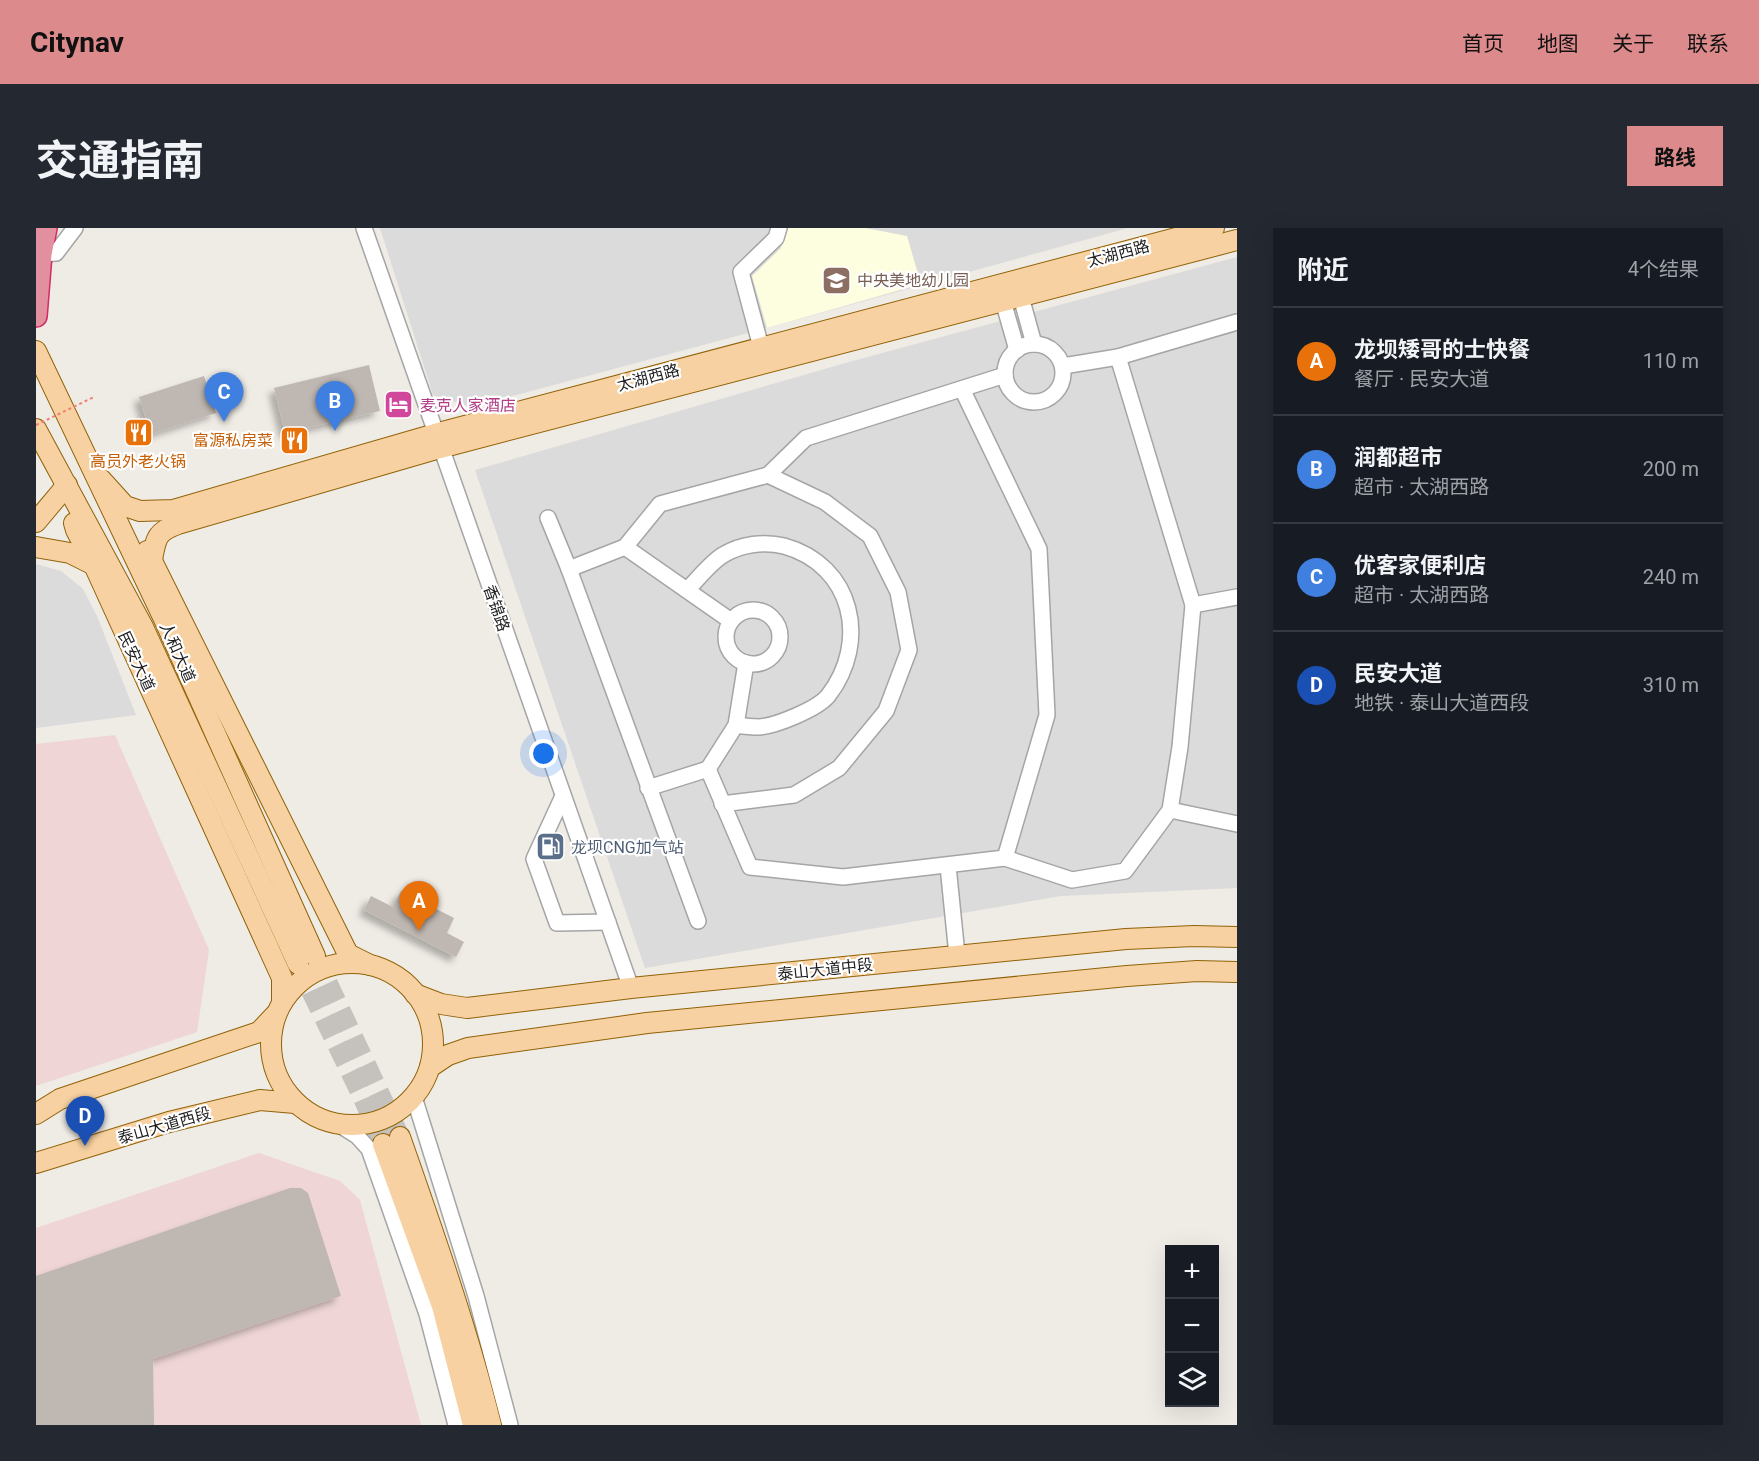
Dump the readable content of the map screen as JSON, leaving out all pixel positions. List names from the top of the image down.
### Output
{
  "streets": {
    "main road": [
      "太湖西路",
      "人和大道",
      "民安大道",
      "泰山大道中段",
      "泰山大道西段"
    ],
    "street": ["香锦路"]
  },
  "crossings": [
    ["太湖西路", "香锦路"],
    ["香锦路", "泰山大道中段"],
    ["人和大道", "民安大道"],
    ["民安大道", "泰山大道中段"],
    ["民安大道", "泰山大道西段"],
    ["泰山大道中段", "泰山大道西段"]
  ],
  "places": {
    "school or university": ["中央美地幼儿园"],
    "hotel": ["麦克人家酒店"],
    "restaurant": ["高员外老火锅", "富源私房菜"],
    "fuel station": ["龙坝CNG加气站"]
  },
  "page": {
    "header": "Citynav",
    "nav": [
      "首页",
      "地图",
      "关于",
      "联系"
    ],
    "title": "交通指南",
    "buttons": "路线",
    "heading": ["附近", "4个结果"],
    "list": [
      {
        "mark": "A",
        "name": "龙坝矮哥的士快餐",
        "note": "餐厅 · 民安大道",
        "value": "110 m"
      },
      {
        "mark": "B",
        "name": "润都超市",
        "note": "超市 · 太湖西路",
        "value": "200 m"
      },
      {
        "mark": "C",
        "name": "优客家便利店",
        "note": "超市 · 太湖西路",
        "value": "240 m"
      },
      {
        "mark": "D",
        "name": "民安大道",
        "note": "地铁 · 泰山大道西段",
        "value": "310 m"
      }
    ],
    "pins": [
      "C",
      "B",
      "A",
      "D"
    ],
    "map_buttons": ["+", "−"]
  }
}
